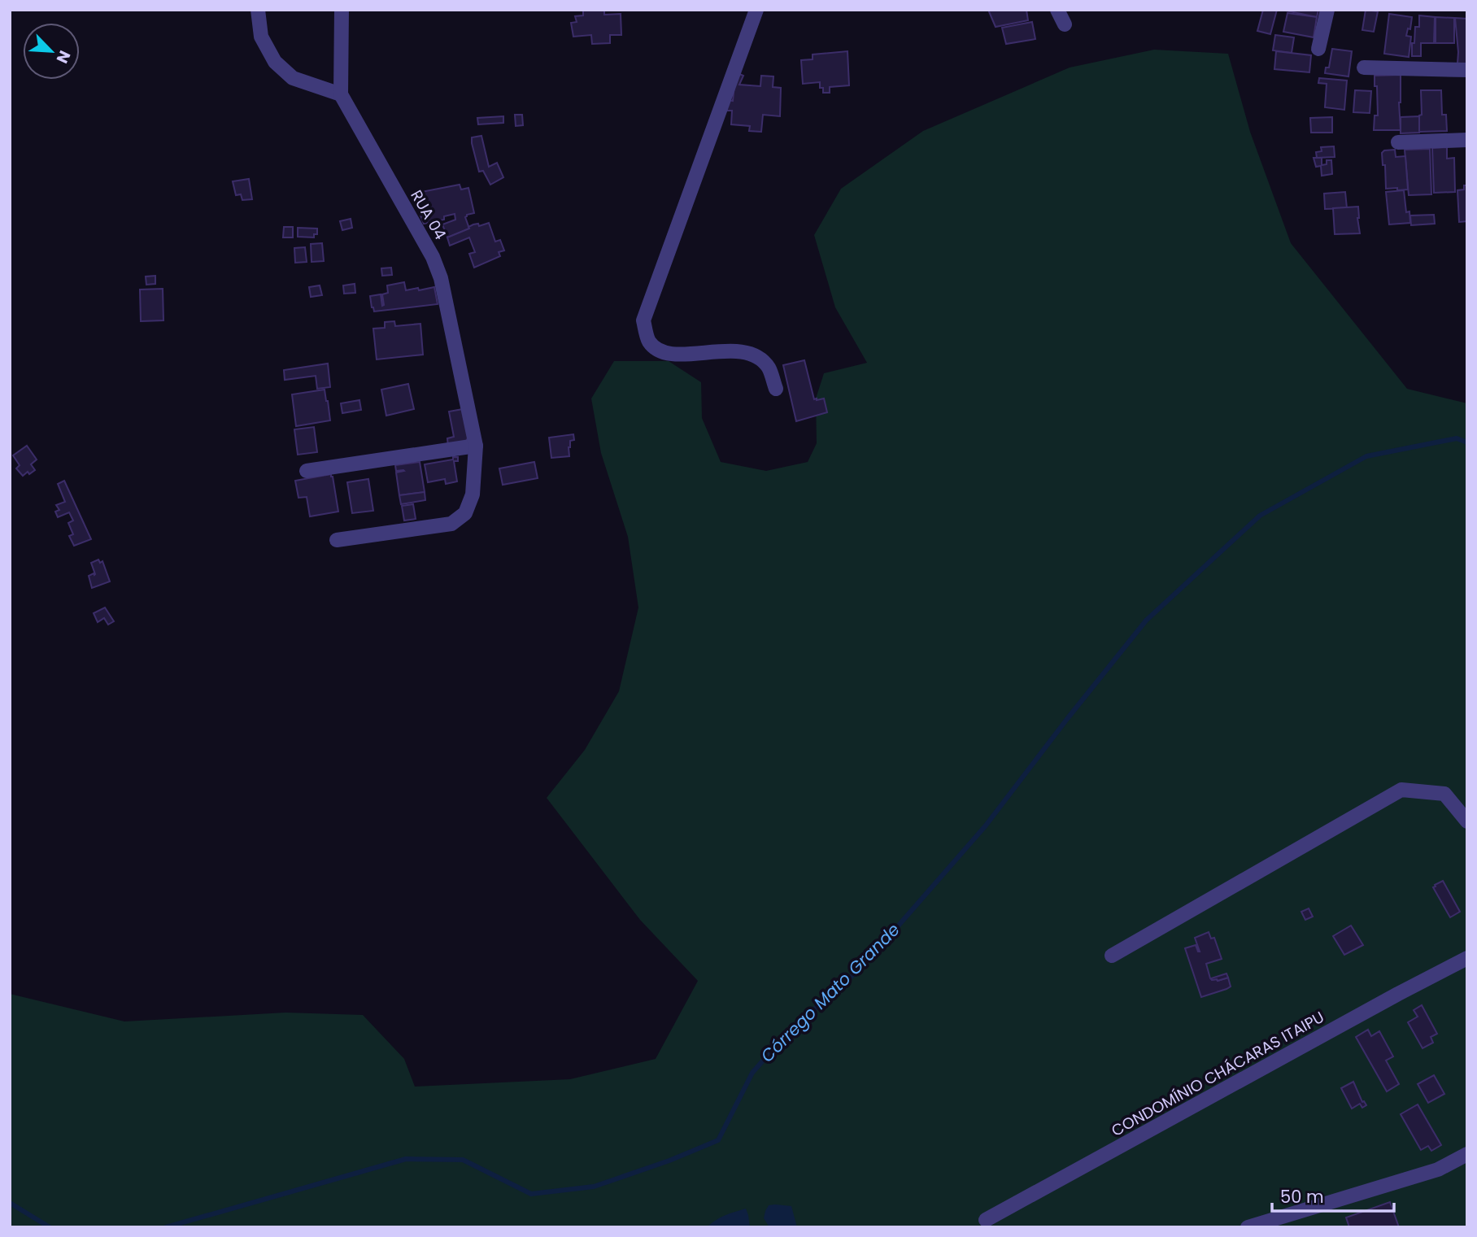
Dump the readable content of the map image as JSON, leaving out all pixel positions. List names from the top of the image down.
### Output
{
  "streets": {
    "street": ["RUA 04", "CONDOMÍNIO CHÁCARAS ITAIPU"]
  },
  "water": ["Córrego Mato Grande"],
  "scale_bar": "50 m",
  "north": "bottom right"
}
